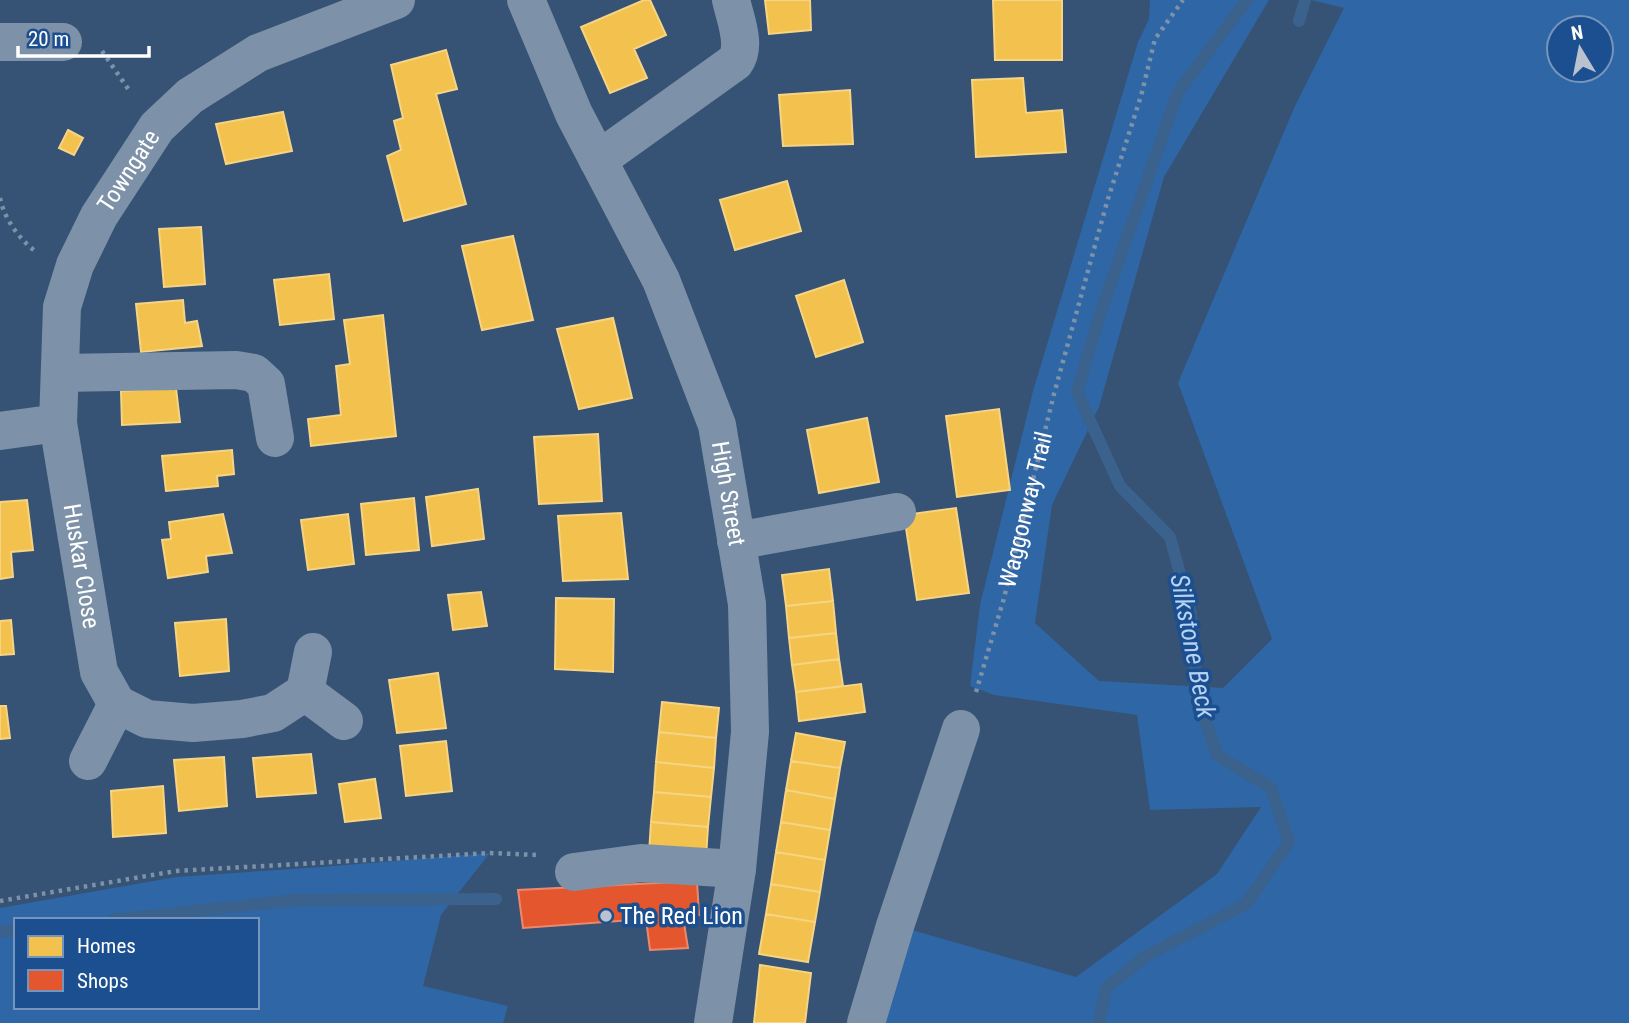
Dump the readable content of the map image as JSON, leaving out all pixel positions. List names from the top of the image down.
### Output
{
  "streets": {
    "street": ["Towngate", "High Street", "Huskar Close"],
    "path": ["Waggonway Trail"]
  },
  "crossings": [
    ["Towngate", "Huskar Close"]
  ],
  "water": ["Silkstone Beck"],
  "places": ["The Red Lion"],
  "legend": ["Homes", "Shops"],
  "scale_bar": "20 m",
  "north": "top"
}
